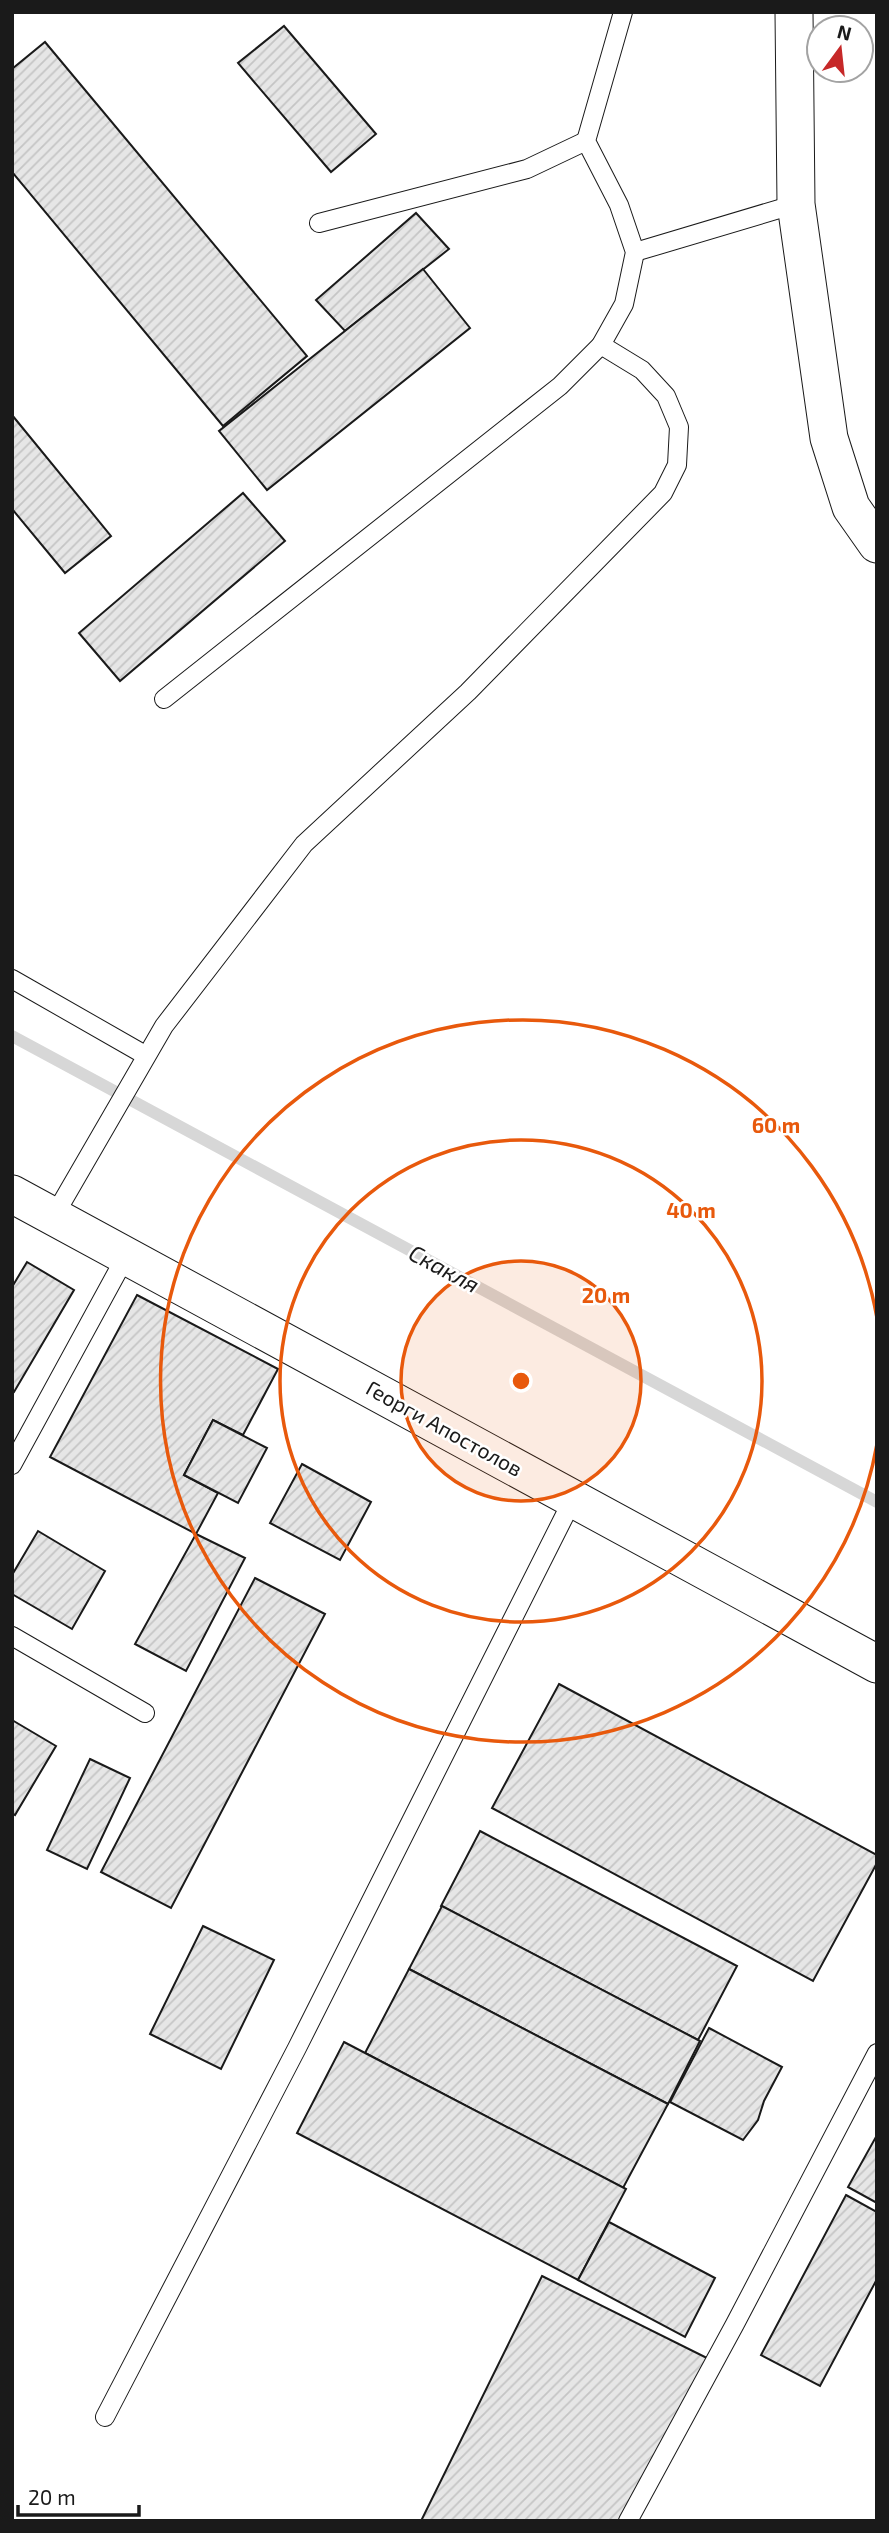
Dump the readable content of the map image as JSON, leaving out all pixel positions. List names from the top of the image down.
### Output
{
  "streets": {
    "street": ["Георги Апостолов"]
  },
  "water": ["Скакля"],
  "scale_bar": "20 m",
  "north": "top",
  "rings": ["60 m", "40 m", "20 m"]
}
